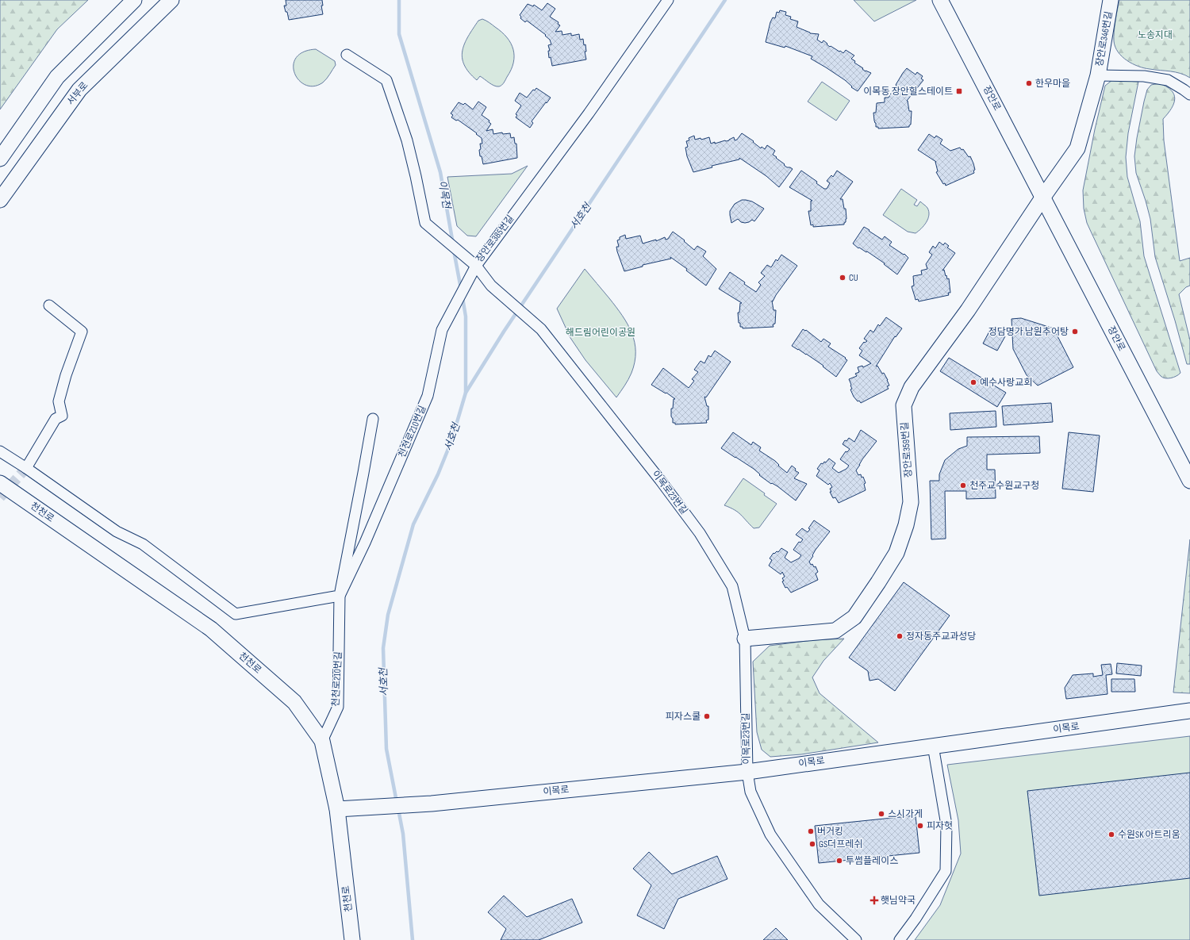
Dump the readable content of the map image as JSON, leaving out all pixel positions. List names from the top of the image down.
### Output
{
  "streets": {
    "street": [
      "장안로346번길",
      "서부로",
      "장안로",
      "장안로385번길",
      "천천로210번길",
      "장안로359번길",
      "이목로23번길",
      "천천로",
      "이목로"
    ]
  },
  "crossings": [
    ["장안로", "장안로359번길"],
    ["장안로385번길", "천천로210번길"],
    ["장안로385번길", "이목로23번길"],
    ["천천로210번길", "이목로23번길"],
    ["천천로210번길", "천천로"],
    ["장안로359번길", "이목로23번길"],
    ["이목로23번길", "이목로"],
    ["천천로", "이목로"]
  ],
  "water": ["이목천", "서호천"],
  "parks": ["노송지대", "해드림어린이공원"],
  "places": {
    "other": [
      "한우마을",
      "CU",
      "정담명가 남원추어탕",
      "예수사랑교회",
      "천주교수원교구청",
      "정자동주교과성당",
      "피자스쿨",
      "스시가게",
      "피자헛",
      "버거킹",
      "수원SK 아트리움",
      "GS더프레쉬",
      "투썸플레이스"
    ],
    "transit": ["이목동.장안힐스테이트"],
    "health": ["햇님약국"]
  }
}
